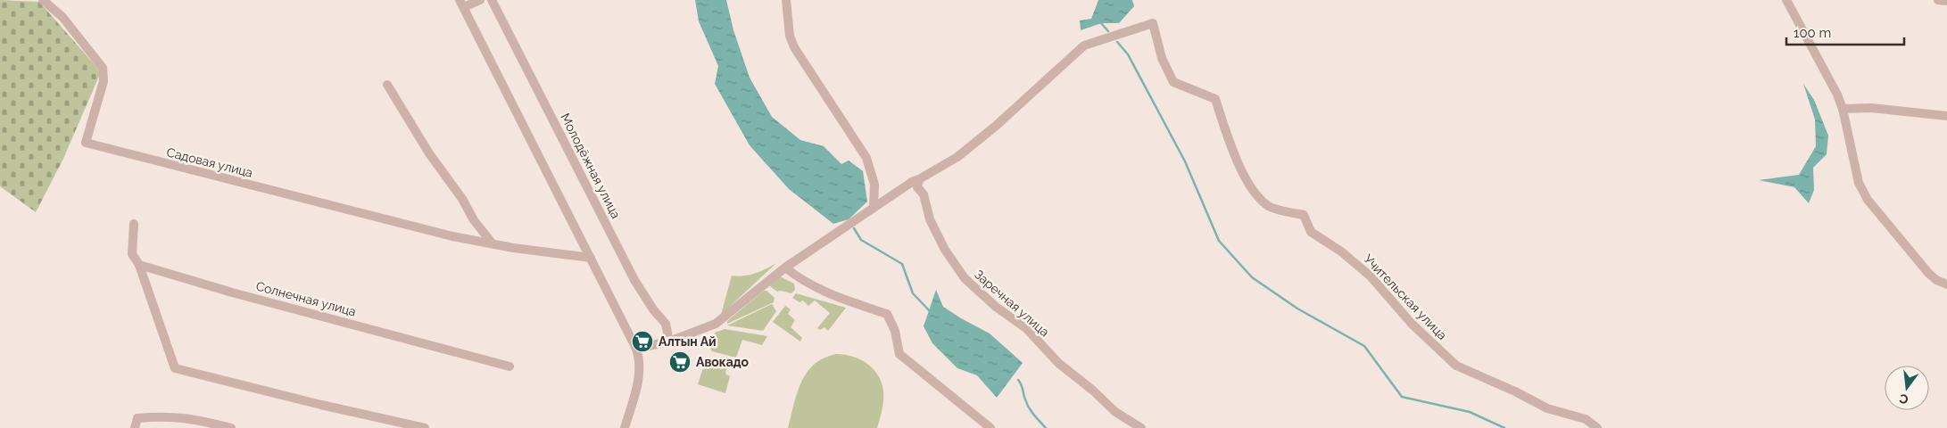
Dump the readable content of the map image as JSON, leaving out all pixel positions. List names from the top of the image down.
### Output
{
  "streets": {
    "street": [
      "Садовая улица",
      "Молодёжная улица",
      "Учительская улица",
      "Солнечная улица",
      "Заречная улица"
    ]
  },
  "crossings": [
    ["Учительская улица", "Заречная улица"]
  ],
  "places": {
    "supermarket": ["Алтын Ай", "Авокадо"]
  },
  "scale_bar": "100 m",
  "north": "bottom"
}
